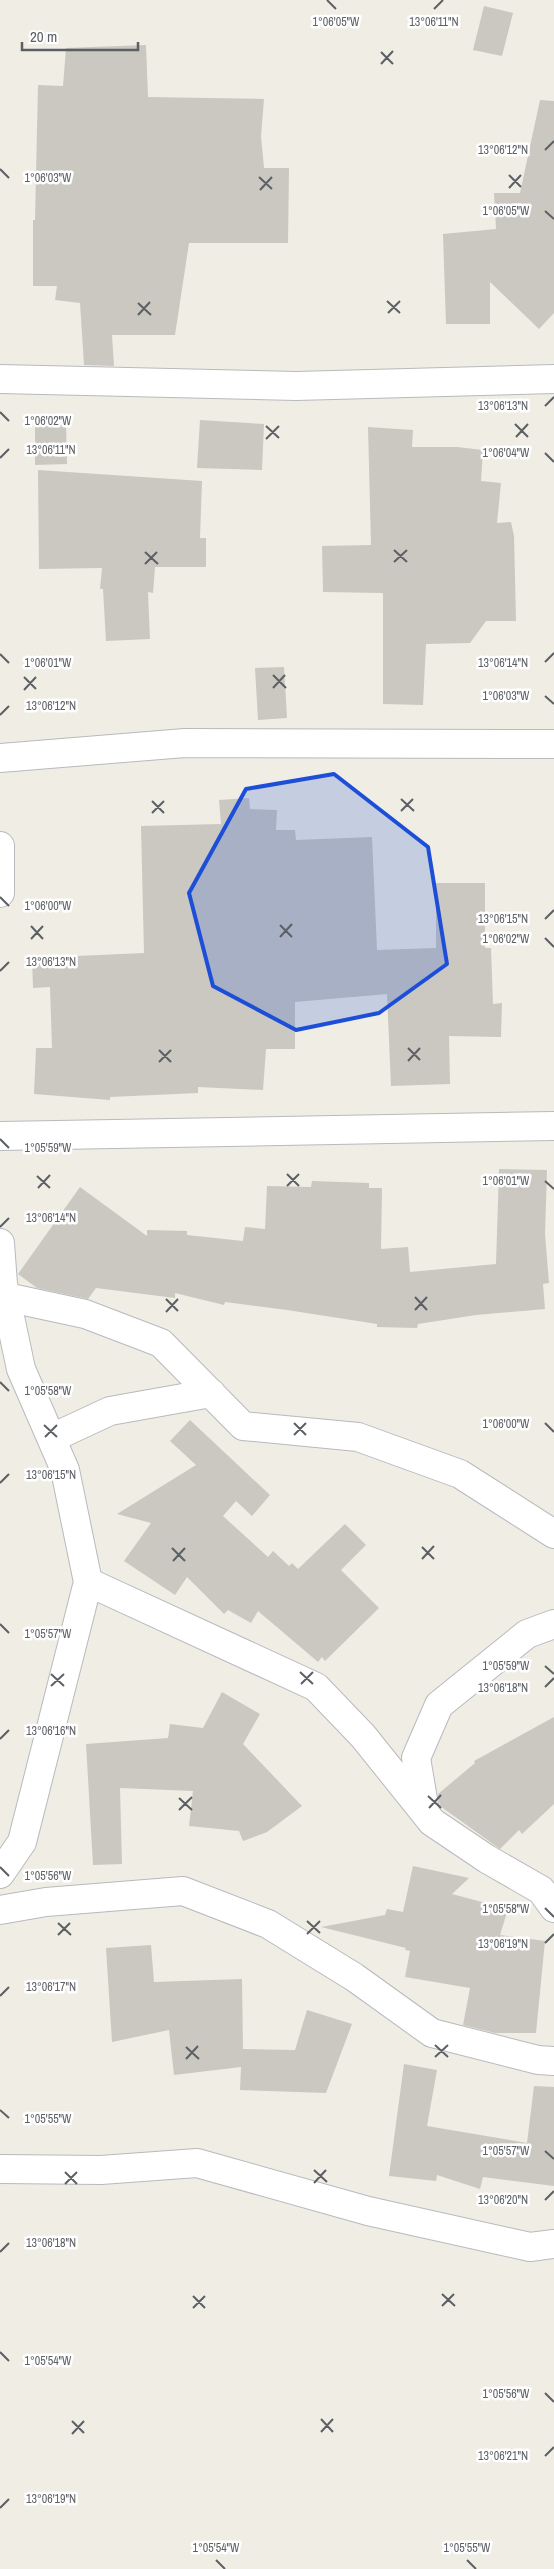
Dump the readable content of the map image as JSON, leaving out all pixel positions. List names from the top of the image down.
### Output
{
  "scale_bar": "20 m",
  "coordinates": [
    "1°06'05\"W",
    "13°06'11\"N",
    "13°06'12\"N",
    "1°06'03\"W",
    "13°06'13\"N",
    "1°06'02\"W",
    "1°06'04\"W",
    "13°06'14\"N",
    "1°06'01\"W",
    "1°06'00\"W",
    "13°06'15\"N",
    "1°05'59\"W",
    "1°05'58\"W",
    "1°05'57\"W",
    "13°06'18\"N",
    "13°06'16\"N",
    "1°05'56\"W",
    "13°06'19\"N",
    "13°06'17\"N",
    "1°05'55\"W",
    "13°06'20\"N",
    "1°05'54\"W",
    "13°06'21\"N"
  ]
}
